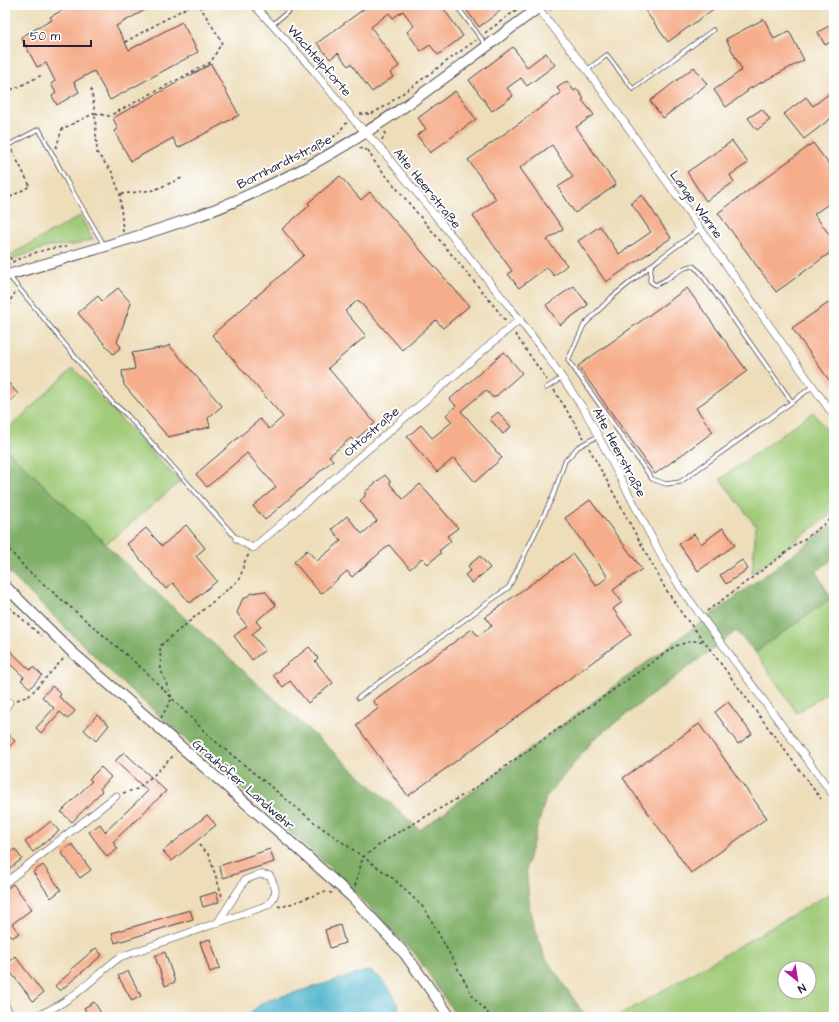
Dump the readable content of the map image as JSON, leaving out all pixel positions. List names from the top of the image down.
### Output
{
  "streets": {
    "street": [
      "Wachtelpforte",
      "Bornhardtstraße",
      "Alte Heerstraße",
      "Lange Wanne",
      "Ottostraße",
      "Grauhöfer Landwehr"
    ]
  },
  "crossings": [
    ["Wachtelpforte", "Bornhardtstraße"],
    ["Wachtelpforte", "Alte Heerstraße"],
    ["Bornhardtstraße", "Alte Heerstraße"],
    ["Bornhardtstraße", "Lange Wanne"],
    ["Alte Heerstraße", "Ottostraße"]
  ],
  "scale_bar": "50 m",
  "north": "bottom right"
}
